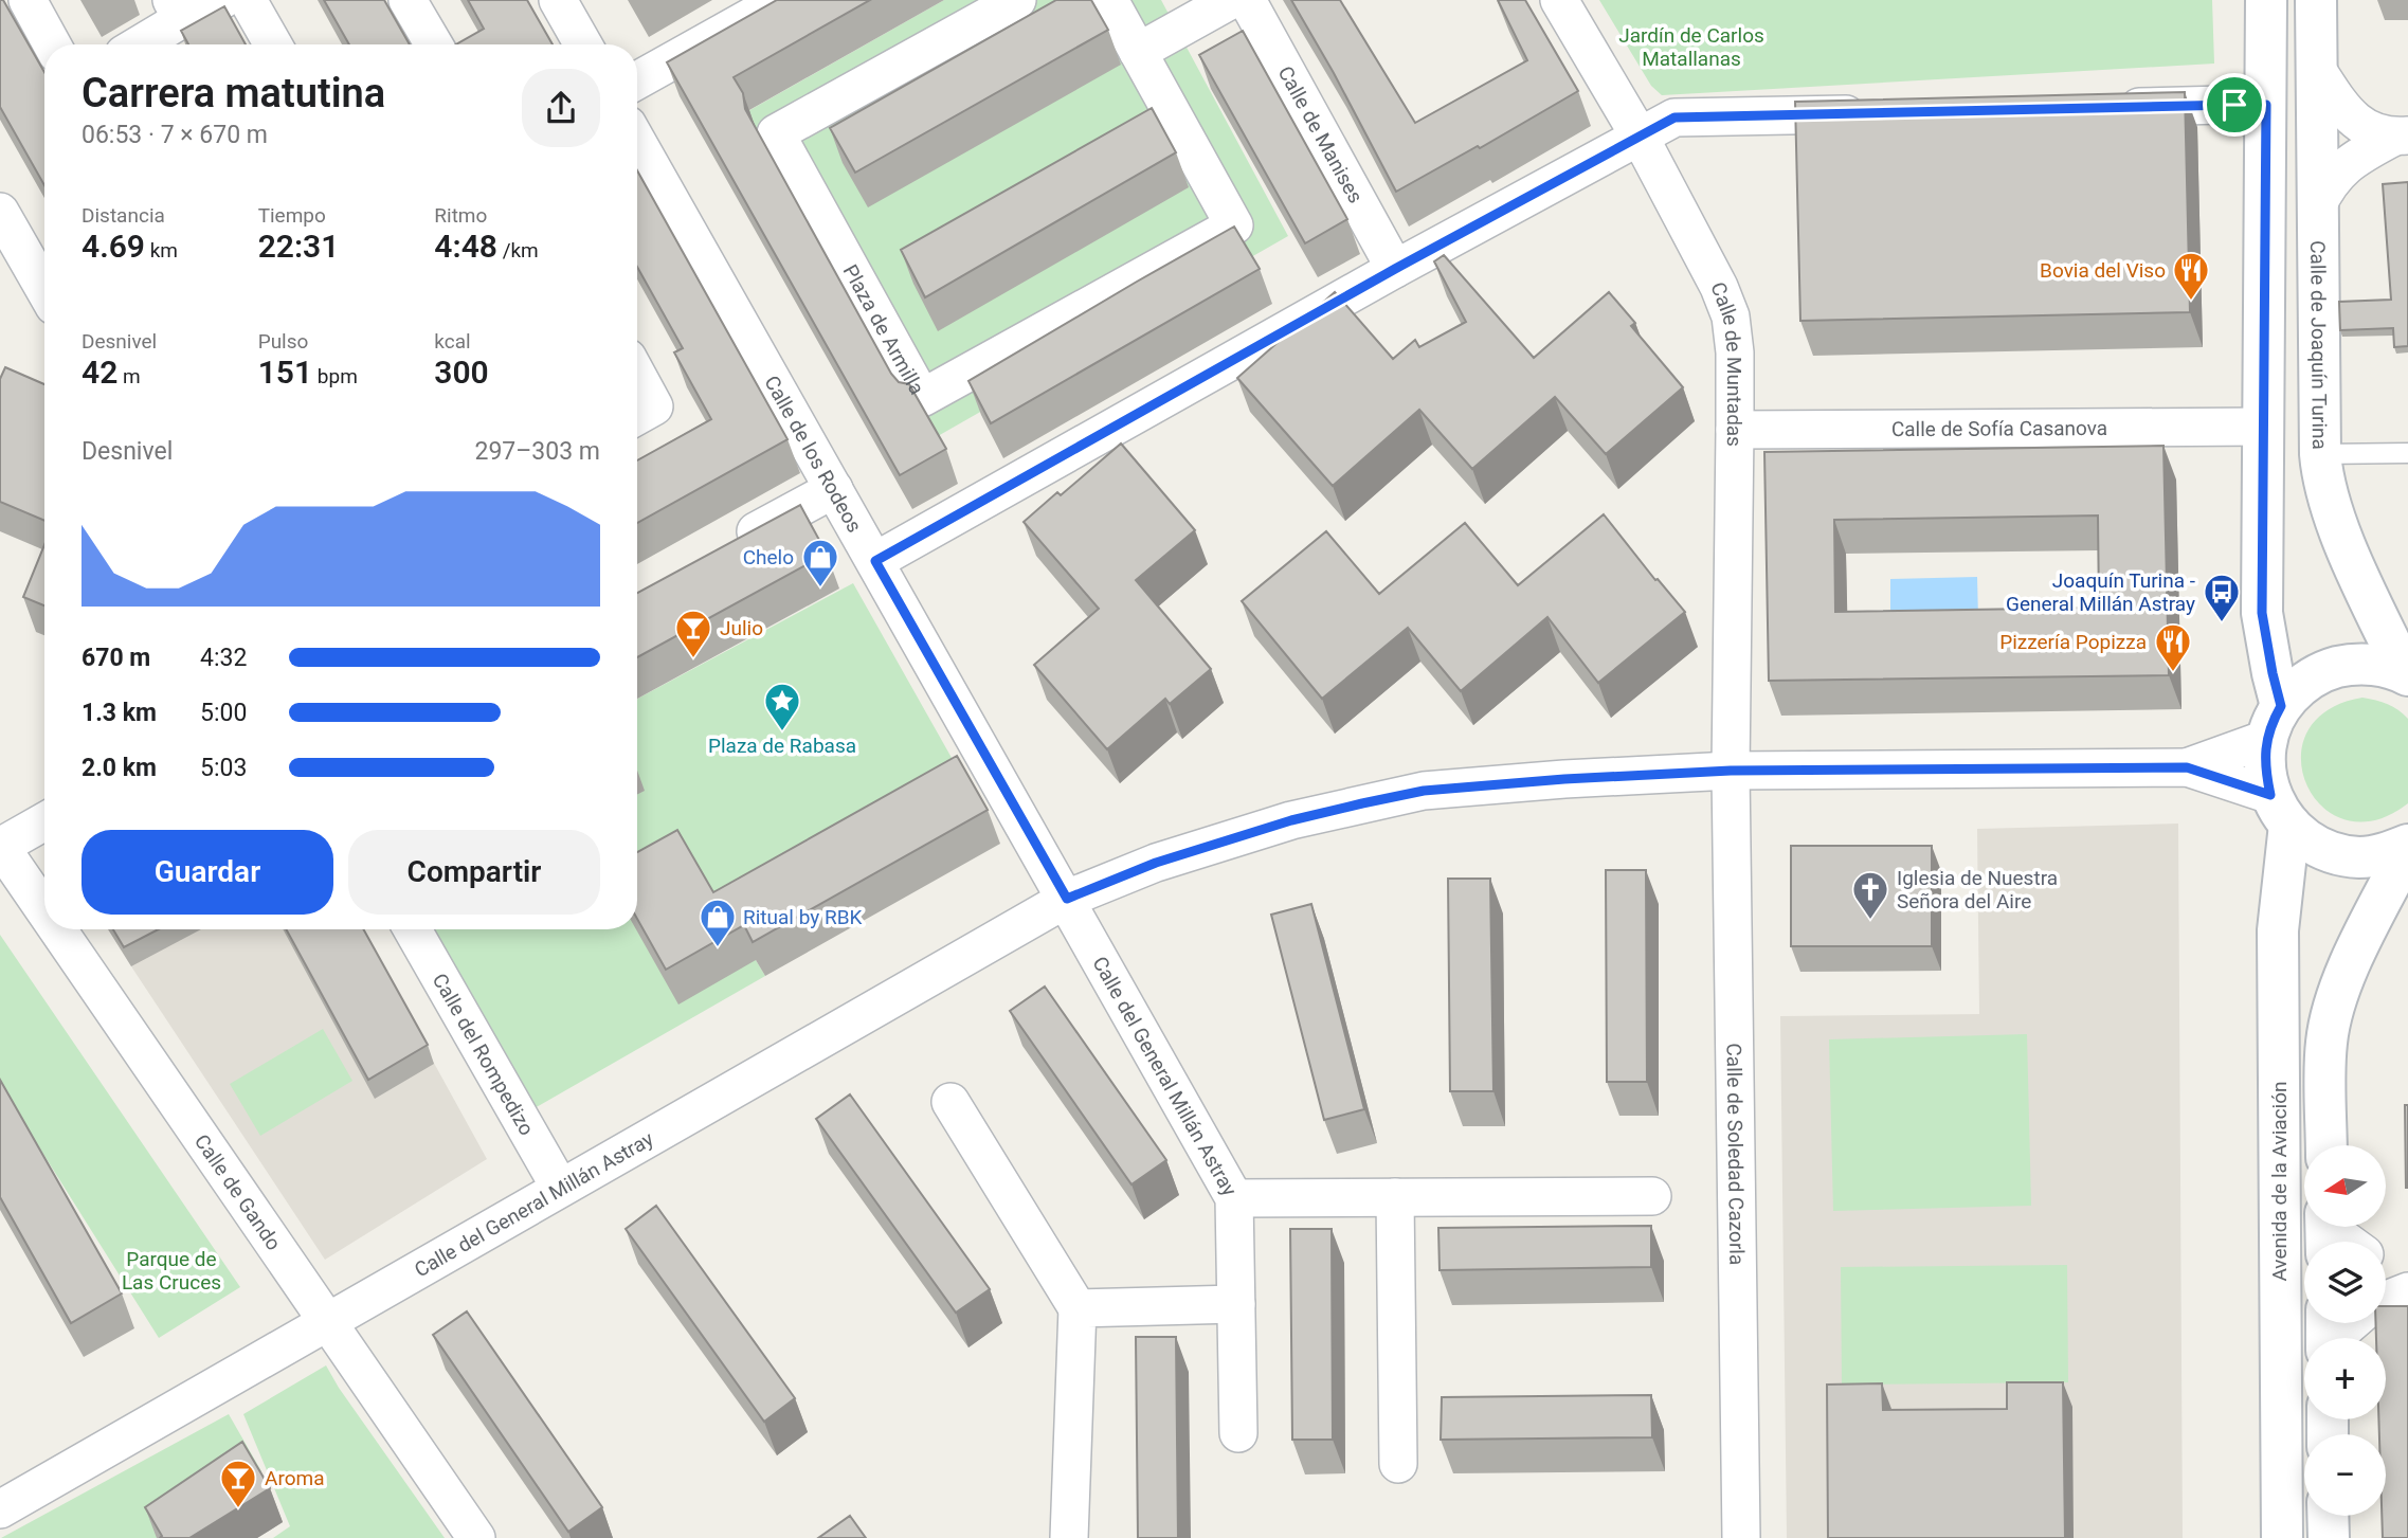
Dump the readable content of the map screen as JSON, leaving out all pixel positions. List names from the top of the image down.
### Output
{
  "streets": {
    "main road": ["Calle de Joaquín Turina", "Avenida de la Aviación"],
    "street": [
      "Calle de Manises",
      "Plaza de Armilla",
      "Calle de Muntadas",
      "Calle de Sofía Casanova",
      "Calle de los Rodeos",
      "Calle del Rompedizo",
      "Calle del General Millán Astray",
      "Calle de Soledad Cazorla",
      "Calle de Gando"
    ]
  },
  "crossings": [
    ["Calle de Muntadas", "Calle de Sofía Casanova"],
    ["Calle de Muntadas", "Calle del General Millán Astray"],
    ["Calle de Muntadas", "Calle de Soledad Cazorla"],
    ["Calle de los Rodeos", "Calle del General Millán Astray"],
    ["Calle del Rompedizo", "Calle del General Millán Astray"],
    ["Calle del General Millán Astray", "Calle de Soledad Cazorla"],
    ["Calle del General Millán Astray", "Avenida de la Aviación"],
    ["Calle del General Millán Astray", "Calle de Gando"]
  ],
  "parks": ["Jardín de Carlos Matallanas", "Parque de Las Cruces"],
  "places": {
    "restaurant": ["Bovia del Viso", "Pizzería Popizza"],
    "shop": ["Chelo", "Ritual by RBK"],
    "bus stop": ["Joaquín Turina - General Millán Astray"],
    "bar": ["Julio", "Aroma"],
    "place": ["Plaza de Rabasa"],
    "church": ["Iglesia de Nuestra Señora del Aire"]
  },
  "north": "left",
  "page": {
    "heading": ["Carrera matutina", "06:53 · 7 × 670 m"],
    "stats": [
      ["Distancia", "4.69 km"],
      ["Tiempo", "22:31"],
      ["Ritmo", "4:48 /km"],
      ["Desnivel", "42 m"],
      ["Pulso", "151 bpm"],
      ["kcal", "300"]
    ],
    "chart": ["Desnivel", "297–303 m"],
    "list": [
      {
        "name": "670 m",
        "note": "4:32"
      },
      {
        "name": "1.3 km",
        "note": "5:00"
      },
      {
        "name": "2.0 km",
        "note": "5:03"
      }
    ],
    "buttons": ["Guardar", "Compartir"],
    "map_buttons": ["+", "−"]
  }
}
